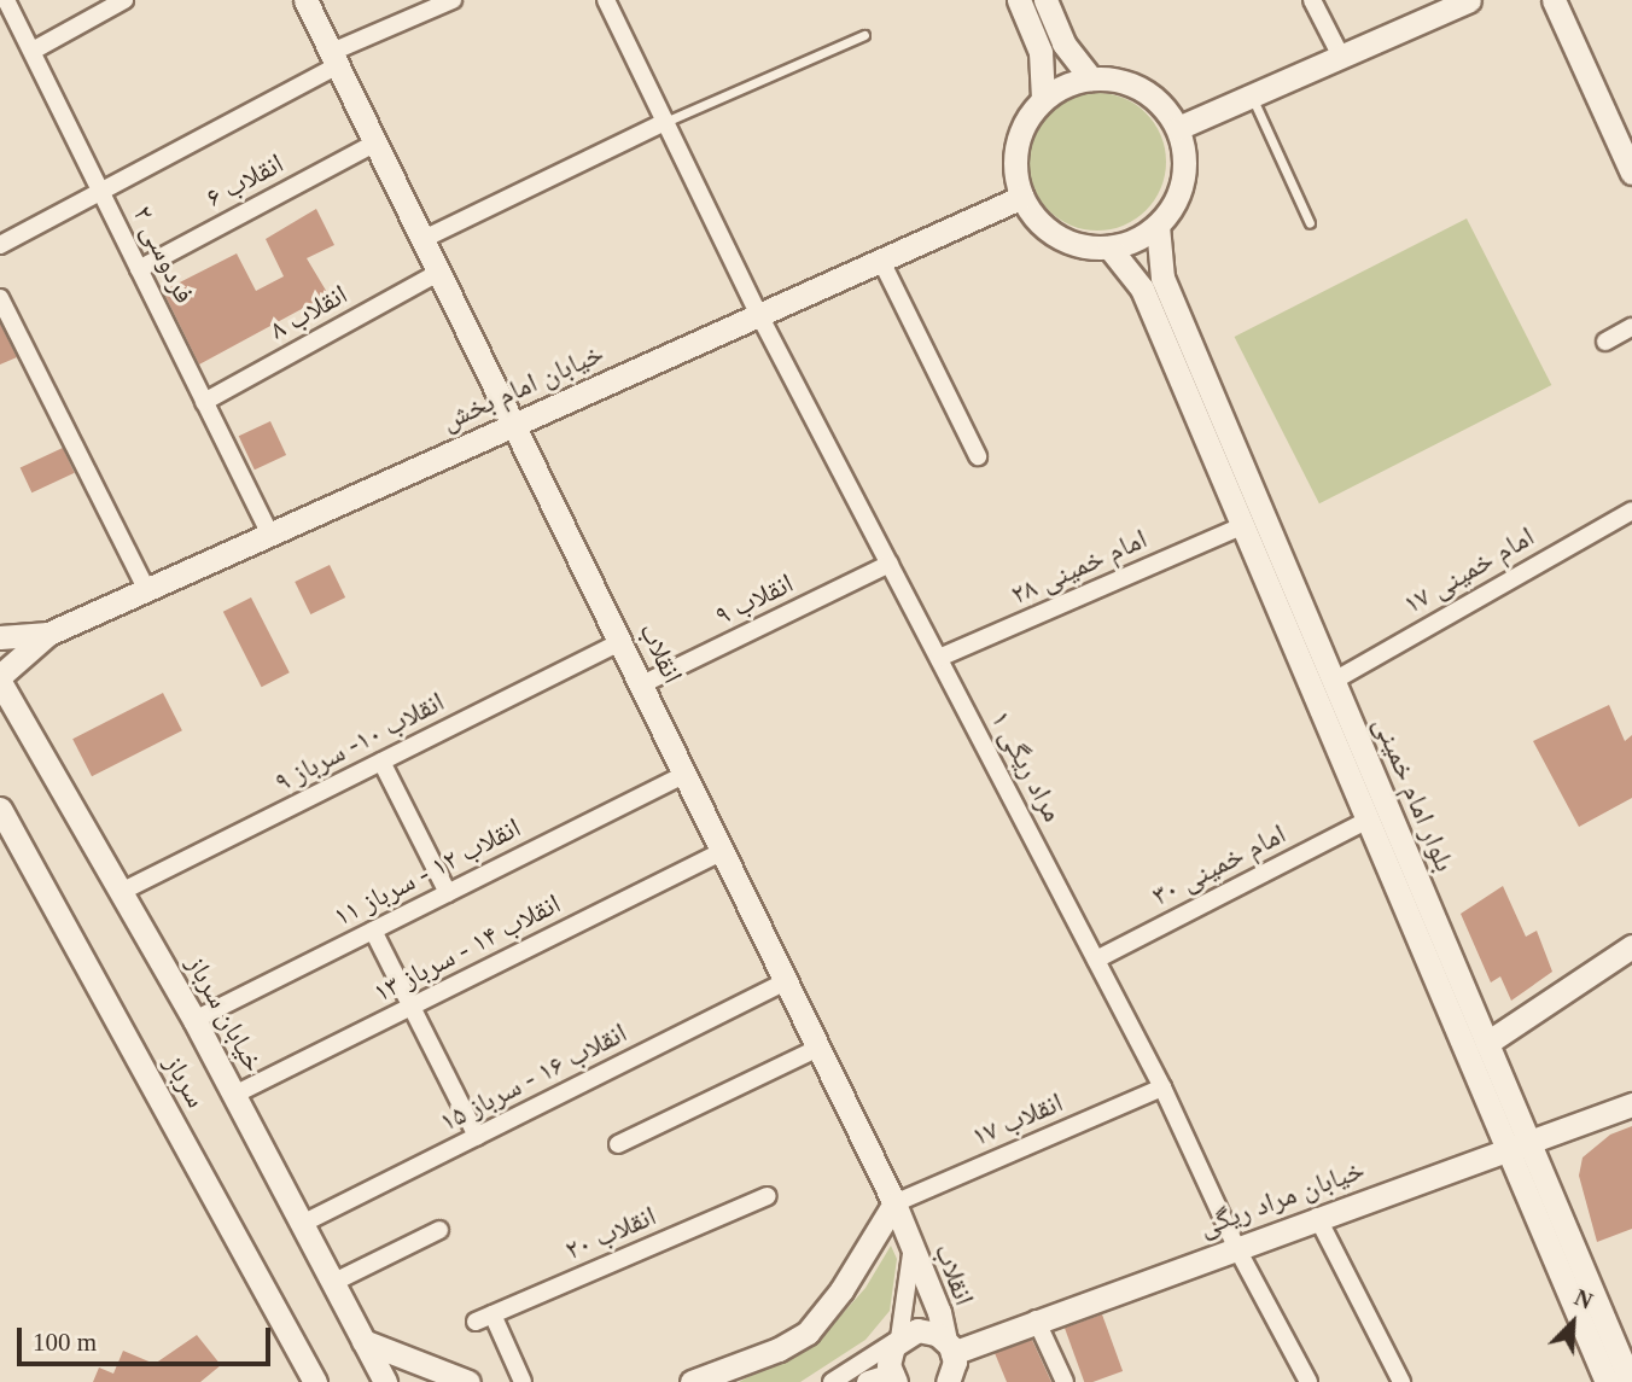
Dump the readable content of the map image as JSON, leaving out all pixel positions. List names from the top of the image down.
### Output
{
  "streets": {
    "main road": [
      "خیابان امام بخش",
      "انقلاب",
      "بلوار امام خمینی",
      "خیابان سرباز",
      "سرباز",
      "خیابان مراد ریگی"
    ],
    "street": [
      "انقلاب ۶",
      "فردوسی ۲",
      "انقلاب ۸",
      "امام خمینی ۲۸",
      "امام خمینی ۱۷",
      "انقلاب ۹",
      "انقلاب ۱۰- سرباز ۹",
      "مراد ریگی ۱",
      "امام خمینی ۳۰",
      "انقلاب ۱۲ - سرباز ۱۱",
      "انقلاب ۱۴ - سرباز ۱۳",
      "انقلاب ۱۶ - سرباز ۱۵",
      "انقلاب ۱۷",
      "انقلاب ۲۰"
    ]
  },
  "crossings": [
    ["انقلاب ۶", "فردوسی ۲"],
    ["انقلاب ۶", "انقلاب"],
    ["فردوسی ۲", "انقلاب ۸"],
    ["فردوسی ۲", "خیابان امام بخش"],
    ["انقلاب ۸", "انقلاب"],
    ["خیابان امام بخش", "انقلاب"],
    ["خیابان امام بخش", "مراد ریگی ۱"],
    ["خیابان امام بخش", "بلوار امام خمینی"],
    ["امام خمینی ۲۸", "مراد ریگی ۱"],
    ["امام خمینی ۲۸", "بلوار امام خمینی"],
    ["امام خمینی ۱۷", "بلوار امام خمینی"],
    ["انقلاب ۹", "انقلاب"],
    ["انقلاب ۹", "مراد ریگی ۱"],
    ["انقلاب", "انقلاب ۱۰- سرباز ۹"],
    ["انقلاب", "انقلاب ۱۲ - سرباز ۱۱"],
    ["انقلاب", "انقلاب ۱۴ - سرباز ۱۳"],
    ["انقلاب", "انقلاب ۱۶ - سرباز ۱۵"],
    ["انقلاب", "انقلاب ۱۷"],
    ["انقلاب", "خیابان مراد ریگی"],
    ["انقلاب ۱۰- سرباز ۹", "خیابان سرباز"],
    ["مراد ریگی ۱", "امام خمینی ۳۰"],
    ["مراد ریگی ۱", "انقلاب ۱۷"],
    ["مراد ریگی ۱", "خیابان مراد ریگی"],
    ["بلوار امام خمینی", "امام خمینی ۳۰"],
    ["بلوار امام خمینی", "خیابان مراد ریگی"],
    ["انقلاب ۱۲ - سرباز ۱۱", "خیابان سرباز"],
    ["انقلاب ۱۴ - سرباز ۱۳", "خیابان سرباز"],
    ["خیابان سرباز", "انقلاب ۱۶ - سرباز ۱۵"]
  ],
  "scale_bar": "100 m",
  "north": "top right"
}
